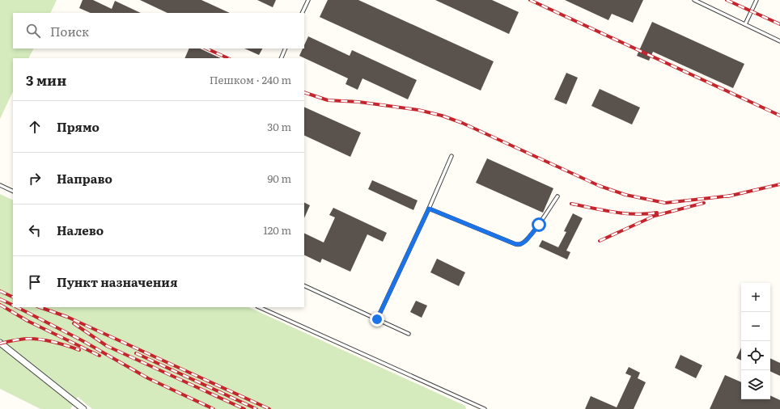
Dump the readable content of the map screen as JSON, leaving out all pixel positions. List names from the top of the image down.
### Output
{
  "page": {
    "search": "Поиск",
    "heading": ["3 мин", "Пешком · 240 m"],
    "list": [
      ["Прямо", "30 m"],
      ["Направо", "90 m"],
      ["Налево", "120 m"],
      "Пункт назначения"
    ],
    "map_buttons": ["+", "−"]
  }
}
